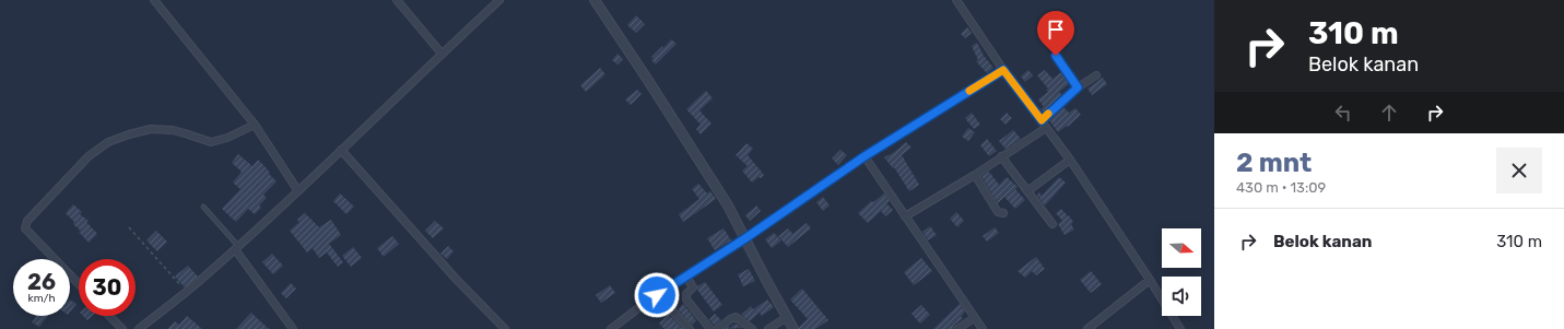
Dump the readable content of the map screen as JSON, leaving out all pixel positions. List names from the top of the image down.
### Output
{
  "north": "right",
  "page": {
    "turn": ["310 m", "Belok kanan"],
    "heading": ["2 mnt", "430 m · 13:09"],
    "list": [
      {
        "name": "Belok kanan",
        "value": "310 m"
      }
    ],
    "speed": "26 km/h",
    "limit": "30"
  }
}
